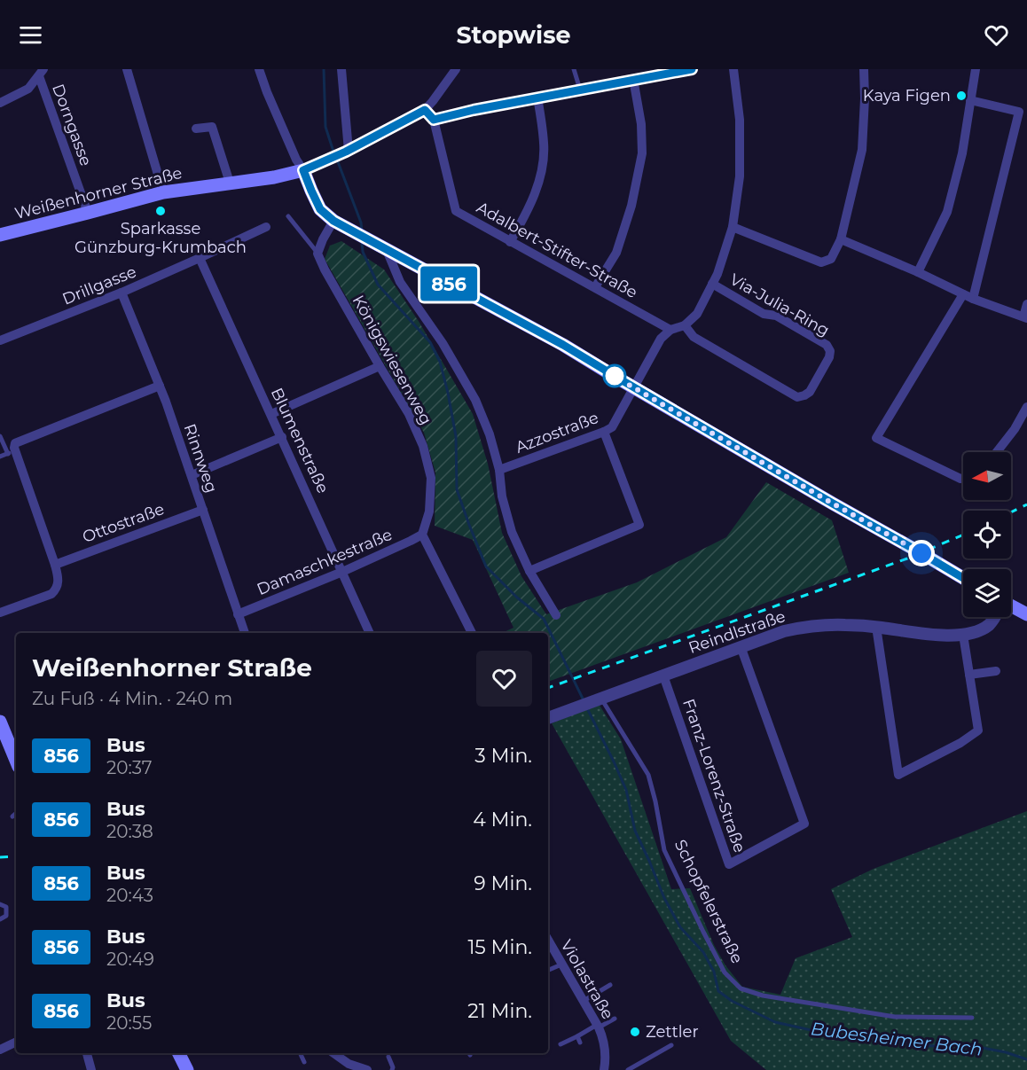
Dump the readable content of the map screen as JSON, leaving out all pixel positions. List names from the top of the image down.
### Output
{
  "streets": {
    "main road": ["Weißenhorner Straße"],
    "street": [
      "Dorngasse",
      "Adalbert-Stifter-Straße",
      "Drillgasse",
      "Via-Julia-Ring",
      "Königswiesenweg",
      "Azzostraße",
      "Blumenstraße",
      "Rinnweg",
      "Ottostraße",
      "Damaschkestraße",
      "Reindlstraße",
      "Franz-Lorenz-Straße",
      "Violastraße"
    ],
    "lane": ["Schopfelerstraße"]
  },
  "crossings": [
    ["Dorngasse", "Weißenhorner Straße"],
    ["Adalbert-Stifter-Straße", "Azzostraße"],
    ["Drillgasse", "Blumenstraße"],
    ["Drillgasse", "Rinnweg"],
    ["Königswiesenweg", "Damaschkestraße"],
    ["Blumenstraße", "Damaschkestraße"],
    ["Rinnweg", "Ottostraße"],
    ["Rinnweg", "Damaschkestraße"],
    ["Reindlstraße", "Franz-Lorenz-Straße"],
    ["Reindlstraße", "Schopfelerstraße"]
  ],
  "water": ["Bubesheimer Bach"],
  "places": ["Kaya Figen", "Sparkasse Günzburg-Krumbach", "Zettler"],
  "lines": ["bus line 856"],
  "north": "left",
  "page": {
    "header": "Stopwise",
    "on_map": "856",
    "heading": ["Weißenhorner Straße", "Zu Fuß · 4 Min. · 240 m"],
    "list": [
      {
        "mark": "856",
        "name": "Bus",
        "note": "20:37",
        "value": "3 Min."
      },
      {
        "mark": "856",
        "name": "Bus",
        "note": "20:38",
        "value": "4 Min."
      },
      {
        "mark": "856",
        "name": "Bus",
        "note": "20:43",
        "value": "9 Min."
      },
      {
        "mark": "856",
        "name": "Bus",
        "note": "20:49",
        "value": "15 Min."
      },
      {
        "mark": "856",
        "name": "Bus",
        "note": "20:55",
        "value": "21 Min."
      }
    ]
  }
}
